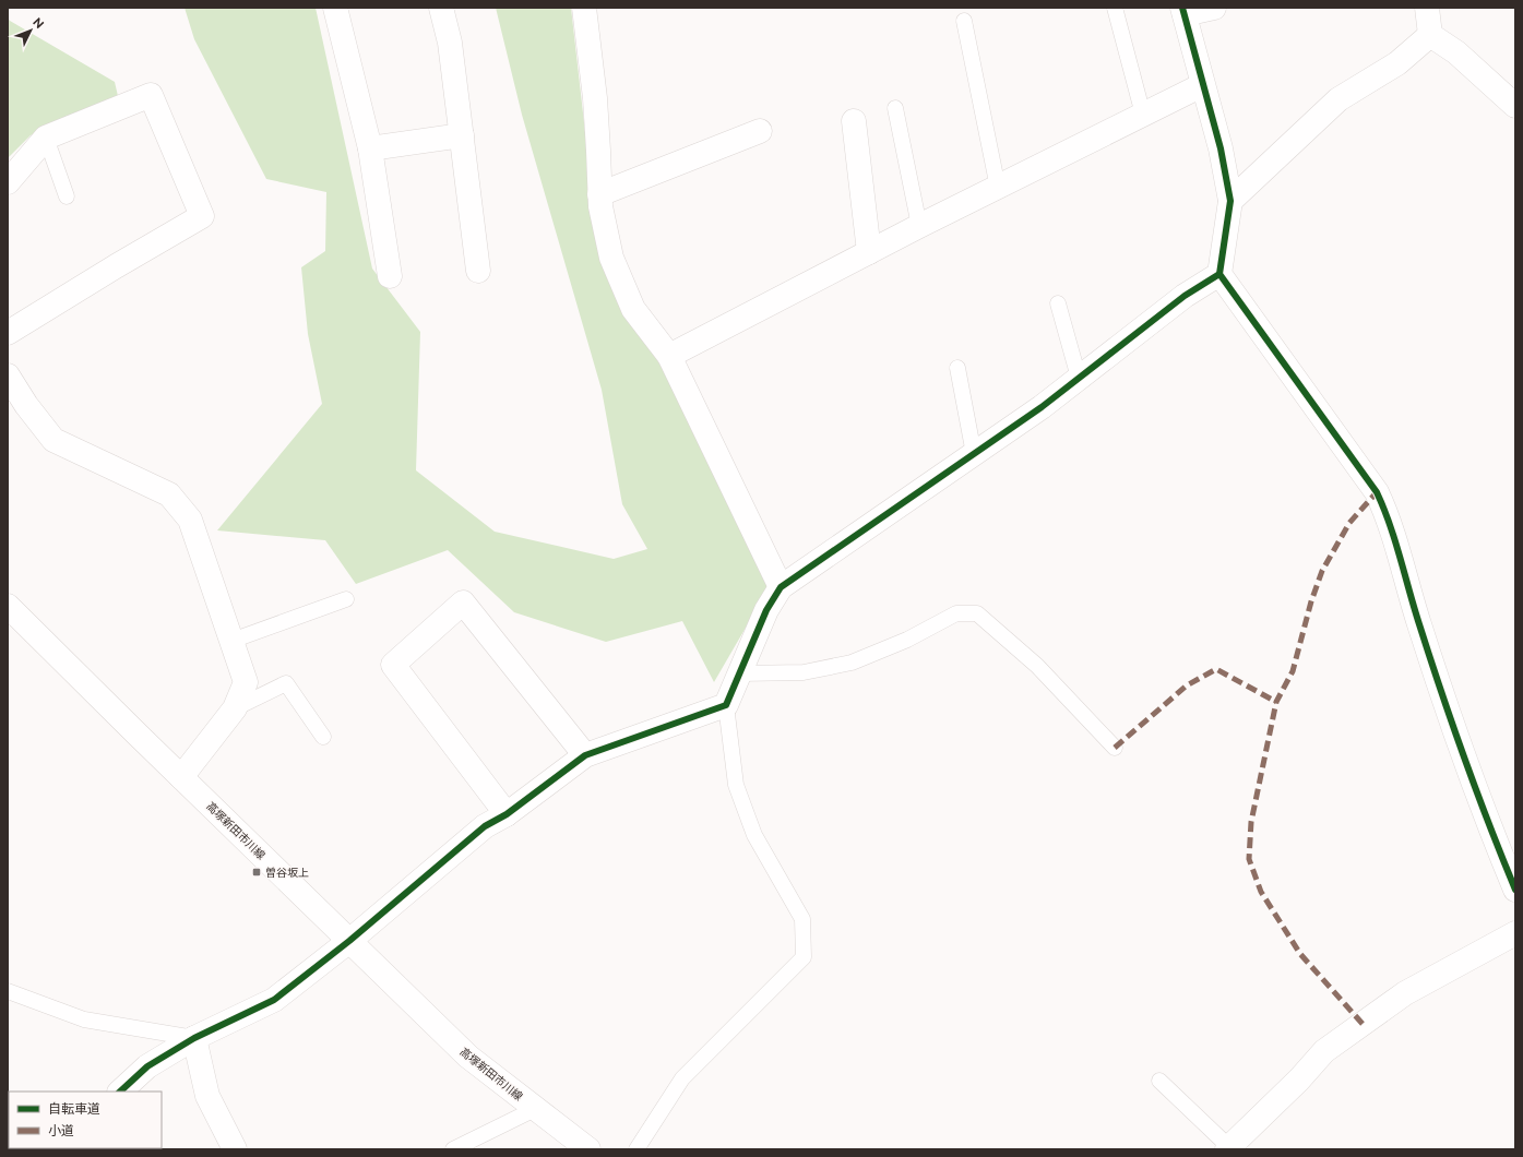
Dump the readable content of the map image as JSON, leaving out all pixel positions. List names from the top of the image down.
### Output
{
  "streets": {
    "street": ["高塚新田市川線"]
  },
  "places": {
    "transit": ["曽谷坂上"]
  },
  "legend": ["自転車道", "小道"],
  "north": "top right"
}
